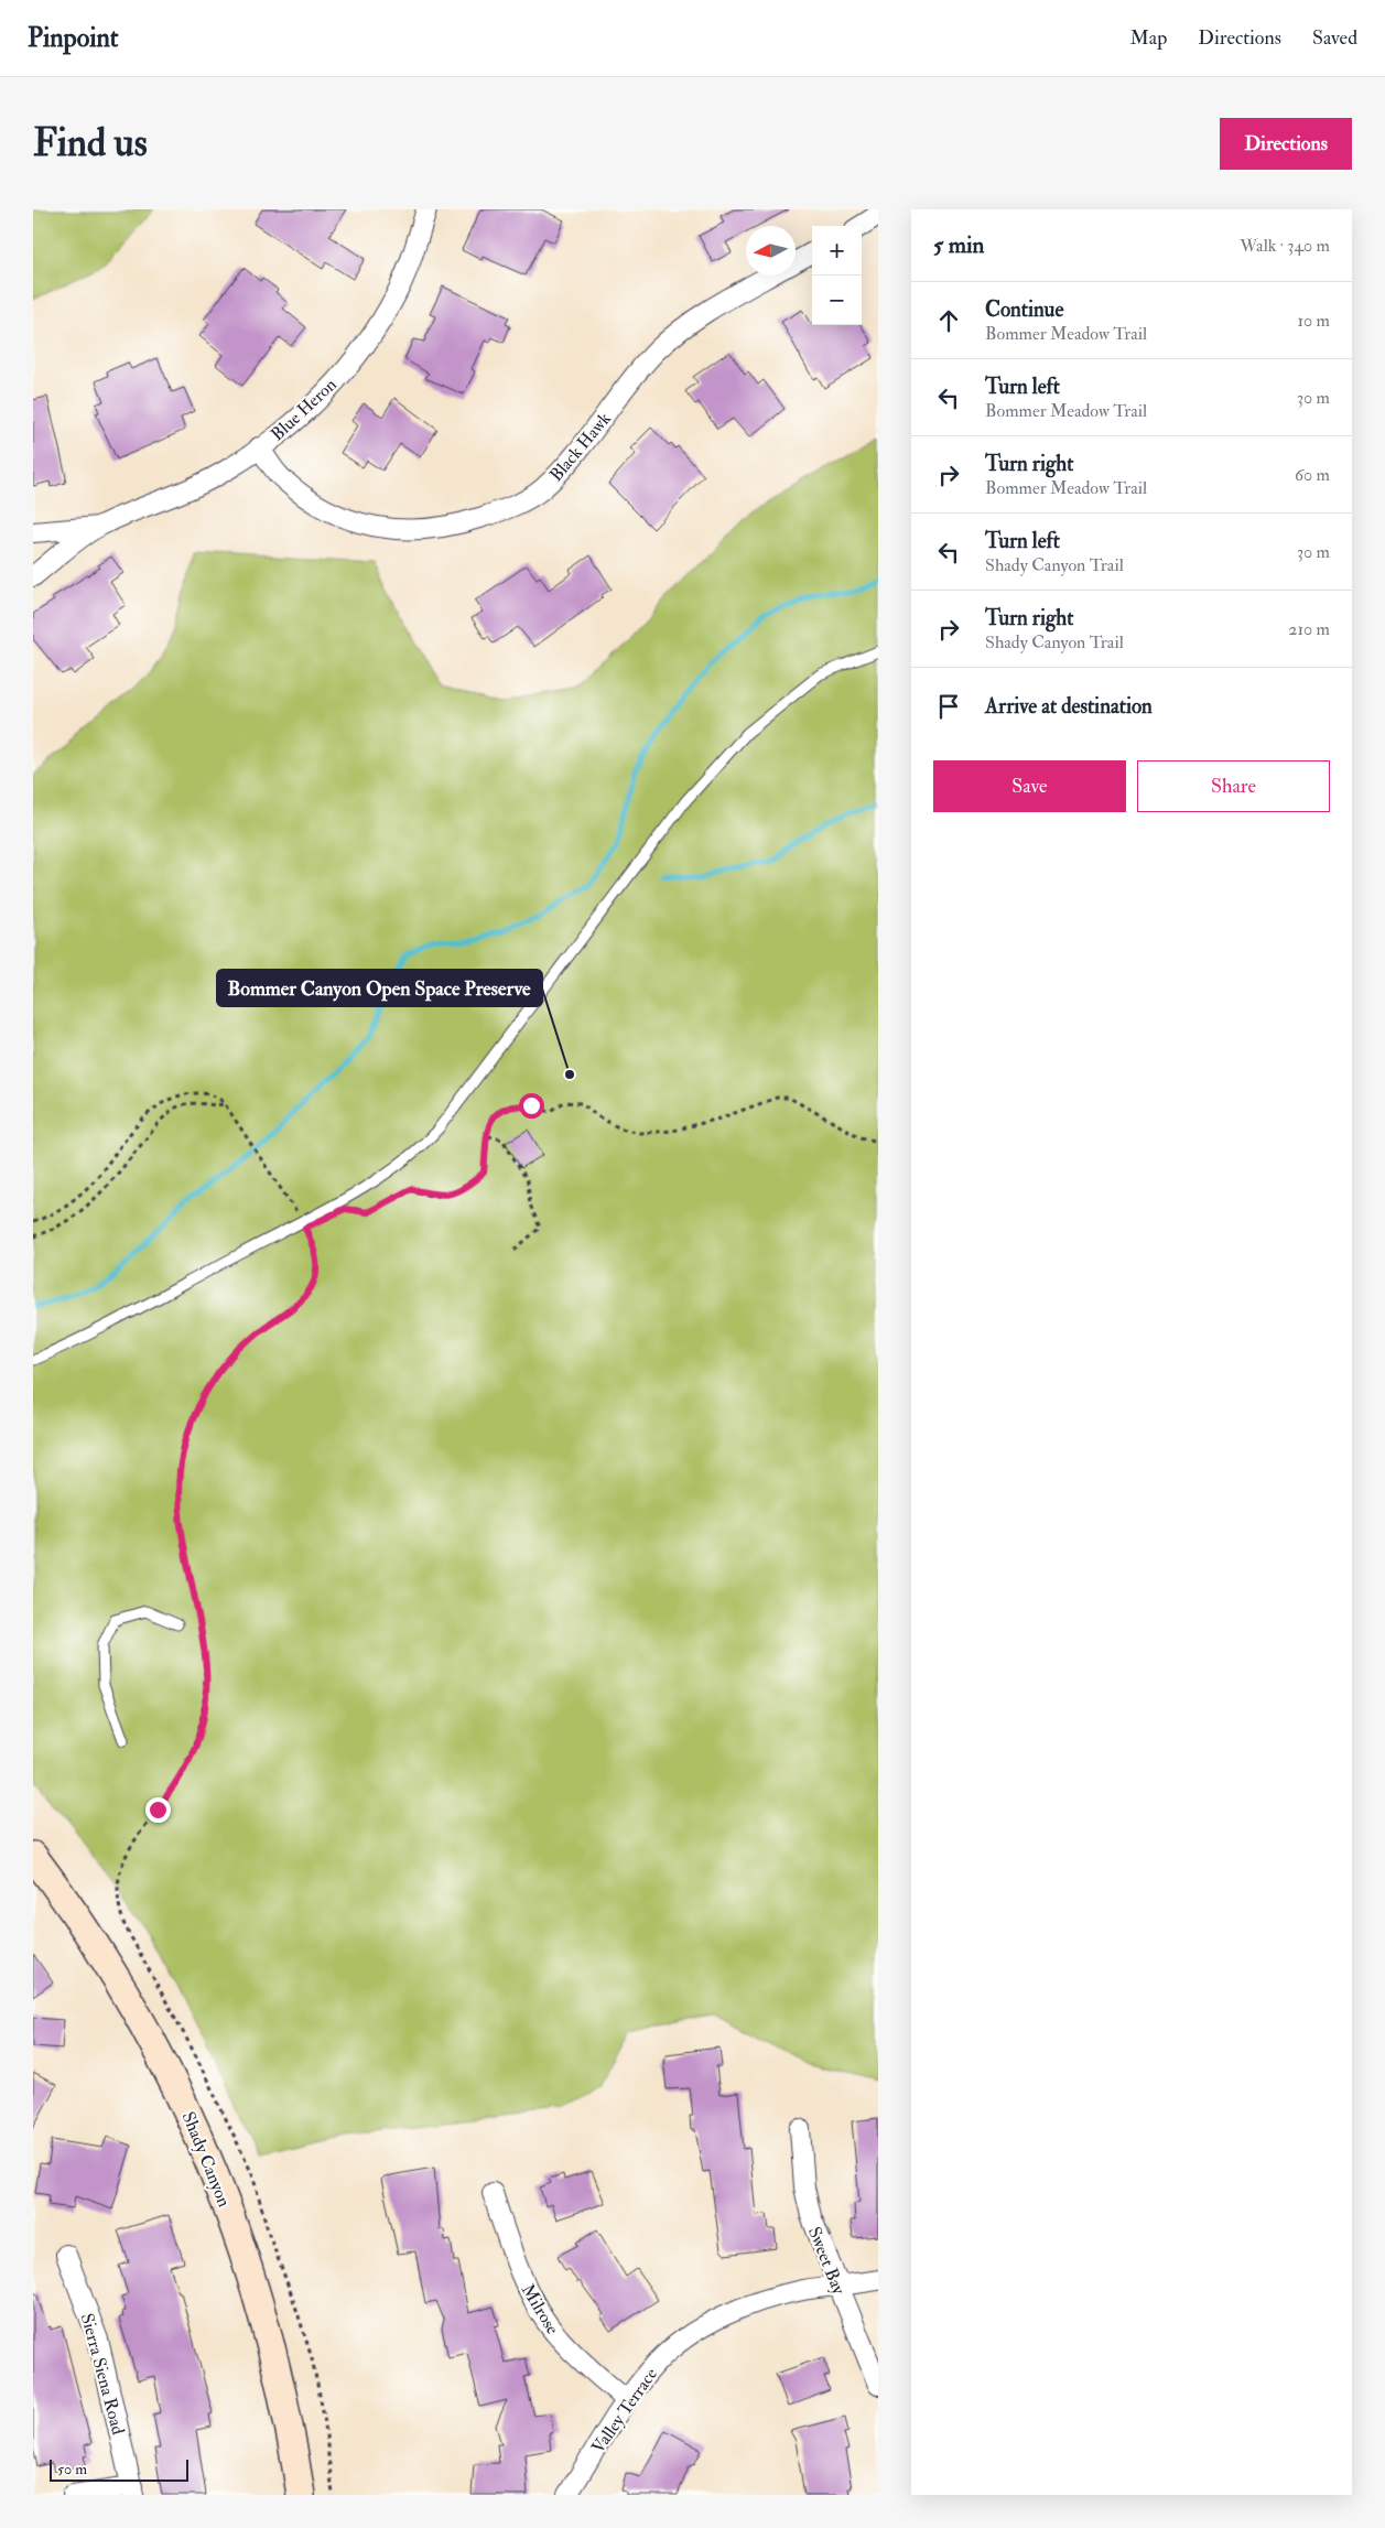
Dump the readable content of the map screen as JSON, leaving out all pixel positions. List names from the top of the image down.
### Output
{
  "streets": {
    "main road": ["Shady Canyon"],
    "street": [
      "Blue Heron",
      "Black Hawk",
      "Sweet Bay",
      "Milrose",
      "Sierra Siena Road",
      "Valley Terrace"
    ]
  },
  "crossings": [
    ["Blue Heron", "Black Hawk"],
    ["Sweet Bay", "Valley Terrace"],
    ["Milrose", "Valley Terrace"]
  ],
  "places": ["Bommer Canyon Open Space Preserve"],
  "scale_bar": "50 m",
  "north": "left",
  "page": {
    "header": "Pinpoint",
    "nav": ["Map", "Directions", "Saved"],
    "buttons": [
      "Directions",
      ["Save", "Share"]
    ],
    "title": "Find us",
    "heading": ["5 min", "Walk · 340 m"],
    "map_buttons": ["+", "−"],
    "list": [
      ["Continue", "Bommer Meadow Trail", "10 m"],
      ["Turn left", "Bommer Meadow Trail", "30 m"],
      ["Turn right", "Bommer Meadow Trail", "60 m"],
      ["Turn left", "Shady Canyon Trail", "30 m"],
      ["Turn right", "Shady Canyon Trail", "210 m"],
      "Arrive at destination"
    ],
    "scale": "50 m"
  }
}
